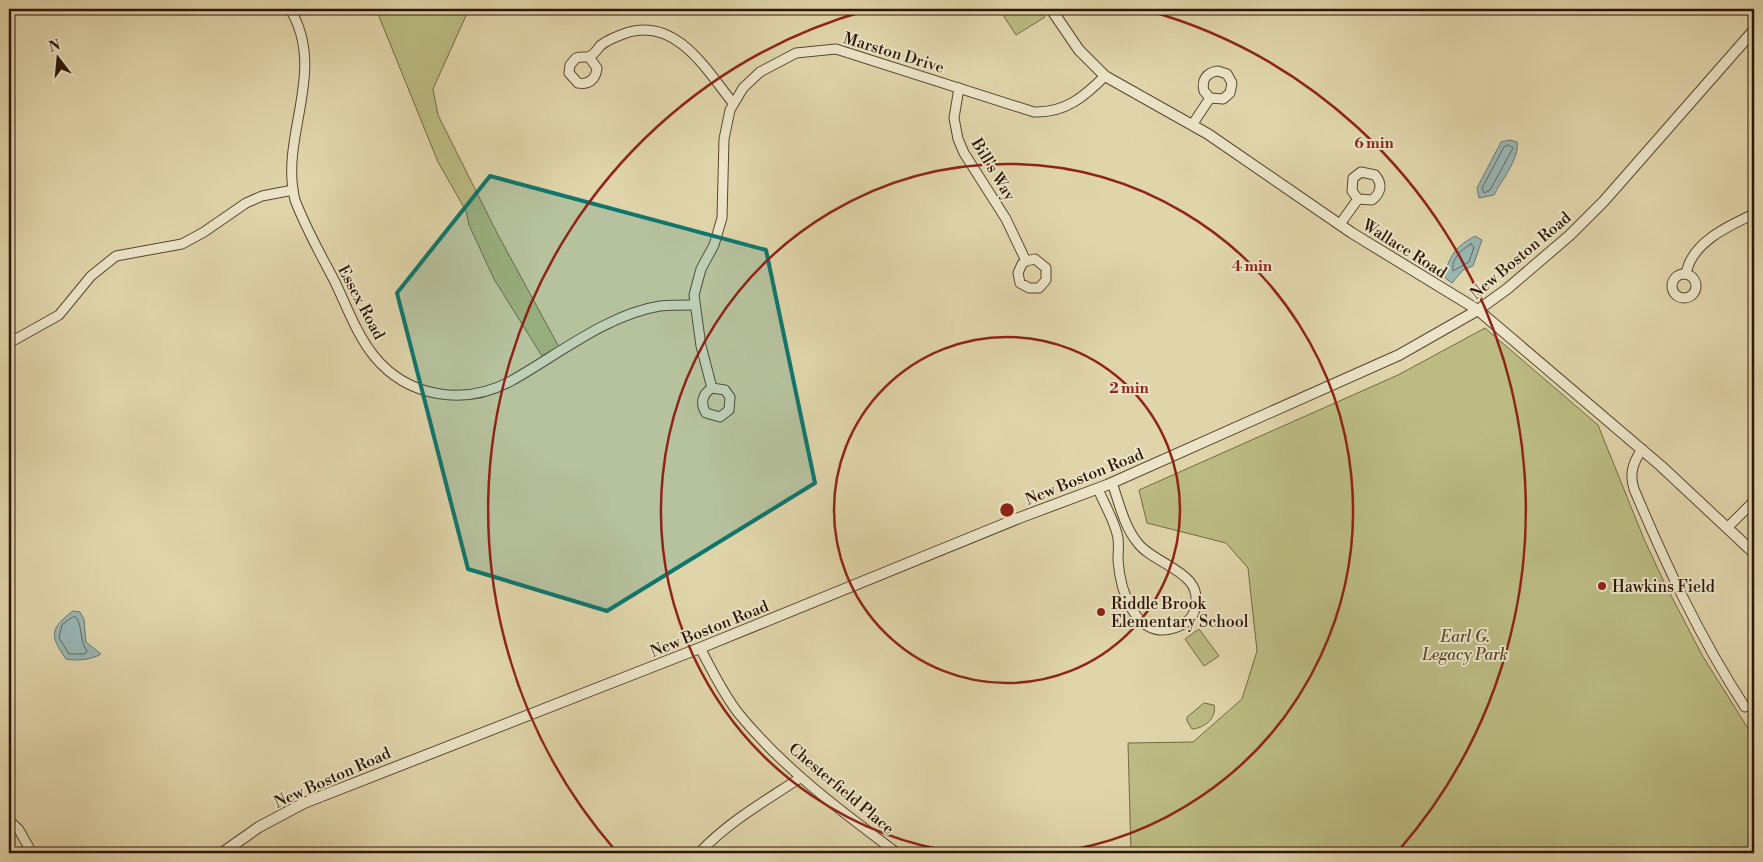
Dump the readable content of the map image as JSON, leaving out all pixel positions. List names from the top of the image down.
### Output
{
  "streets": {
    "street": [
      "Marston Drive",
      "Bill's Way",
      "Wallace Road",
      "New Boston Road",
      "Essex Road",
      "Chesterfield Place"
    ]
  },
  "crossings": [
    ["Marston Drive", "Bill's Way"],
    ["Marston Drive", "Wallace Road"],
    ["Marston Drive", "Essex Road"],
    ["Wallace Road", "New Boston Road"],
    ["New Boston Road", "Chesterfield Place"]
  ],
  "parks": ["Earl G. Legacy Park"],
  "places": ["Hawkins Field", "Riddle Brook Elementary School"],
  "north": "top",
  "rings": ["6 min", "4 min", "2 min"]
}
